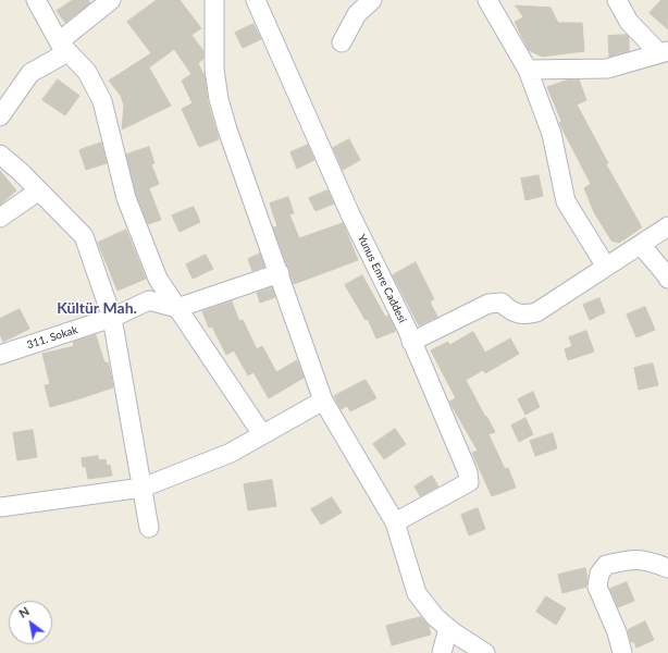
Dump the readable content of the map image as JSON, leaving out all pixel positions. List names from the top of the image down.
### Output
{
  "streets": {
    "street": ["Yunus Emre Caddesi", "311. Sokak"]
  },
  "districts": ["Kültür Mah."],
  "north": "top left"
}
